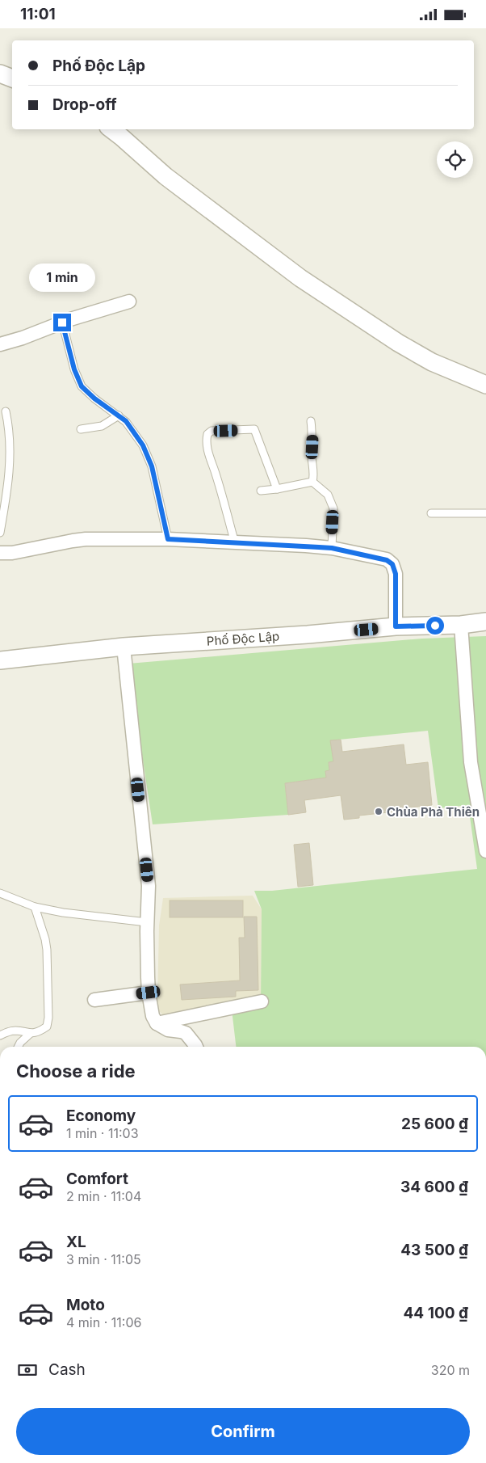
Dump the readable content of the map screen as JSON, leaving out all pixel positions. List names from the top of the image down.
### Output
{
  "streets": {
    "street": ["Phố Độc Lập"]
  },
  "places": ["Chùa Phả Thiên"],
  "page": {
    "status": "11:01",
    "banner": ["Phố Độc Lập", "Drop-off"],
    "bubble": "1 min",
    "heading": "Choose a ride",
    "list": [
      {
        "name": "Economy",
        "note": "1 min · 11:03",
        "value": "25 600 ₫"
      },
      {
        "name": "Comfort",
        "note": "2 min · 11:04",
        "value": "34 600 ₫"
      },
      {
        "name": "XL",
        "note": "3 min · 11:05",
        "value": "43 500 ₫"
      },
      {
        "name": "Moto",
        "note": "4 min · 11:06",
        "value": "44 100 ₫"
      }
    ],
    "pay": ["Cash", "320 m"],
    "buttons": "Confirm"
  }
}
